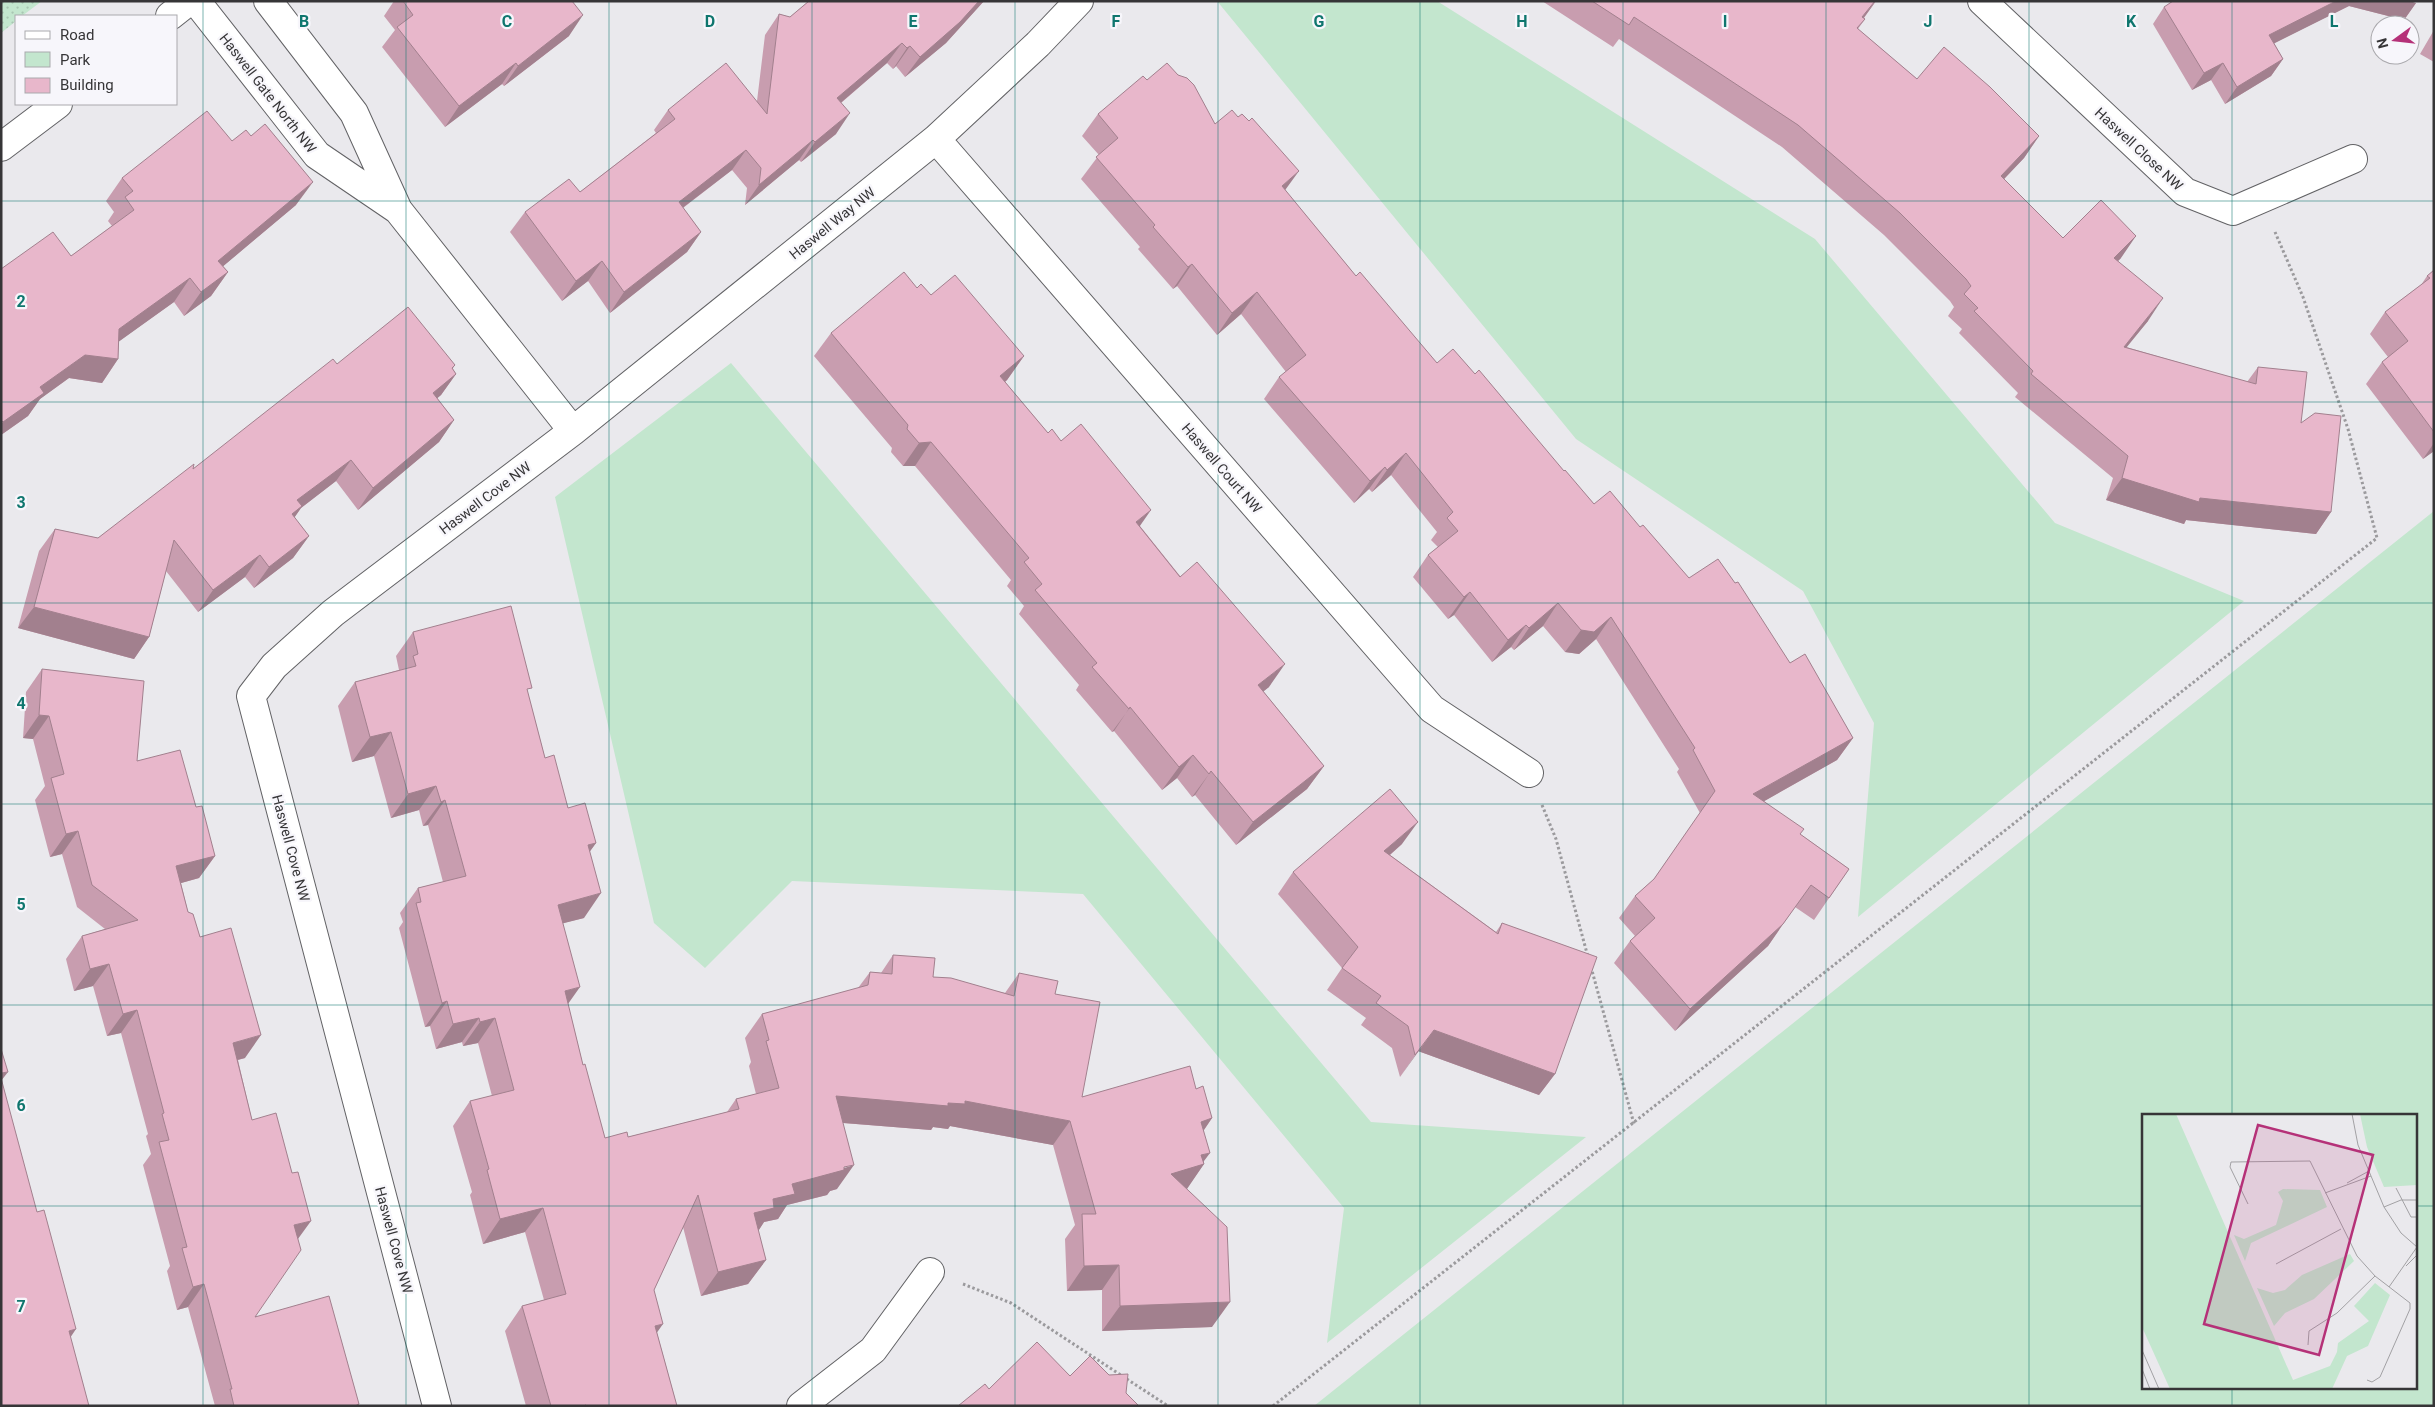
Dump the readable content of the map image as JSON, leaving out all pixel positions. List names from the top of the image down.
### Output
{
  "streets": {
    "street": [
      "Haswell Gate North NW",
      "Haswell Close NW",
      "Haswell Way NW",
      "Haswell Court NW",
      "Haswell Cove NW"
    ]
  },
  "crossings": [
    ["Haswell Gate North NW", "Haswell Way NW"],
    ["Haswell Gate North NW", "Haswell Cove NW"],
    ["Haswell Way NW", "Haswell Court NW"],
    ["Haswell Way NW", "Haswell Cove NW"]
  ],
  "legend": ["Road", "Park", "Building"],
  "north": "left",
  "grid": {
    "columns": [
      "B",
      "C",
      "D",
      "E",
      "F",
      "G",
      "H",
      "I",
      "J",
      "K",
      "L"
    ],
    "rows": [
      "2",
      "3",
      "4",
      "5",
      "6",
      "7"
    ]
  }
}
